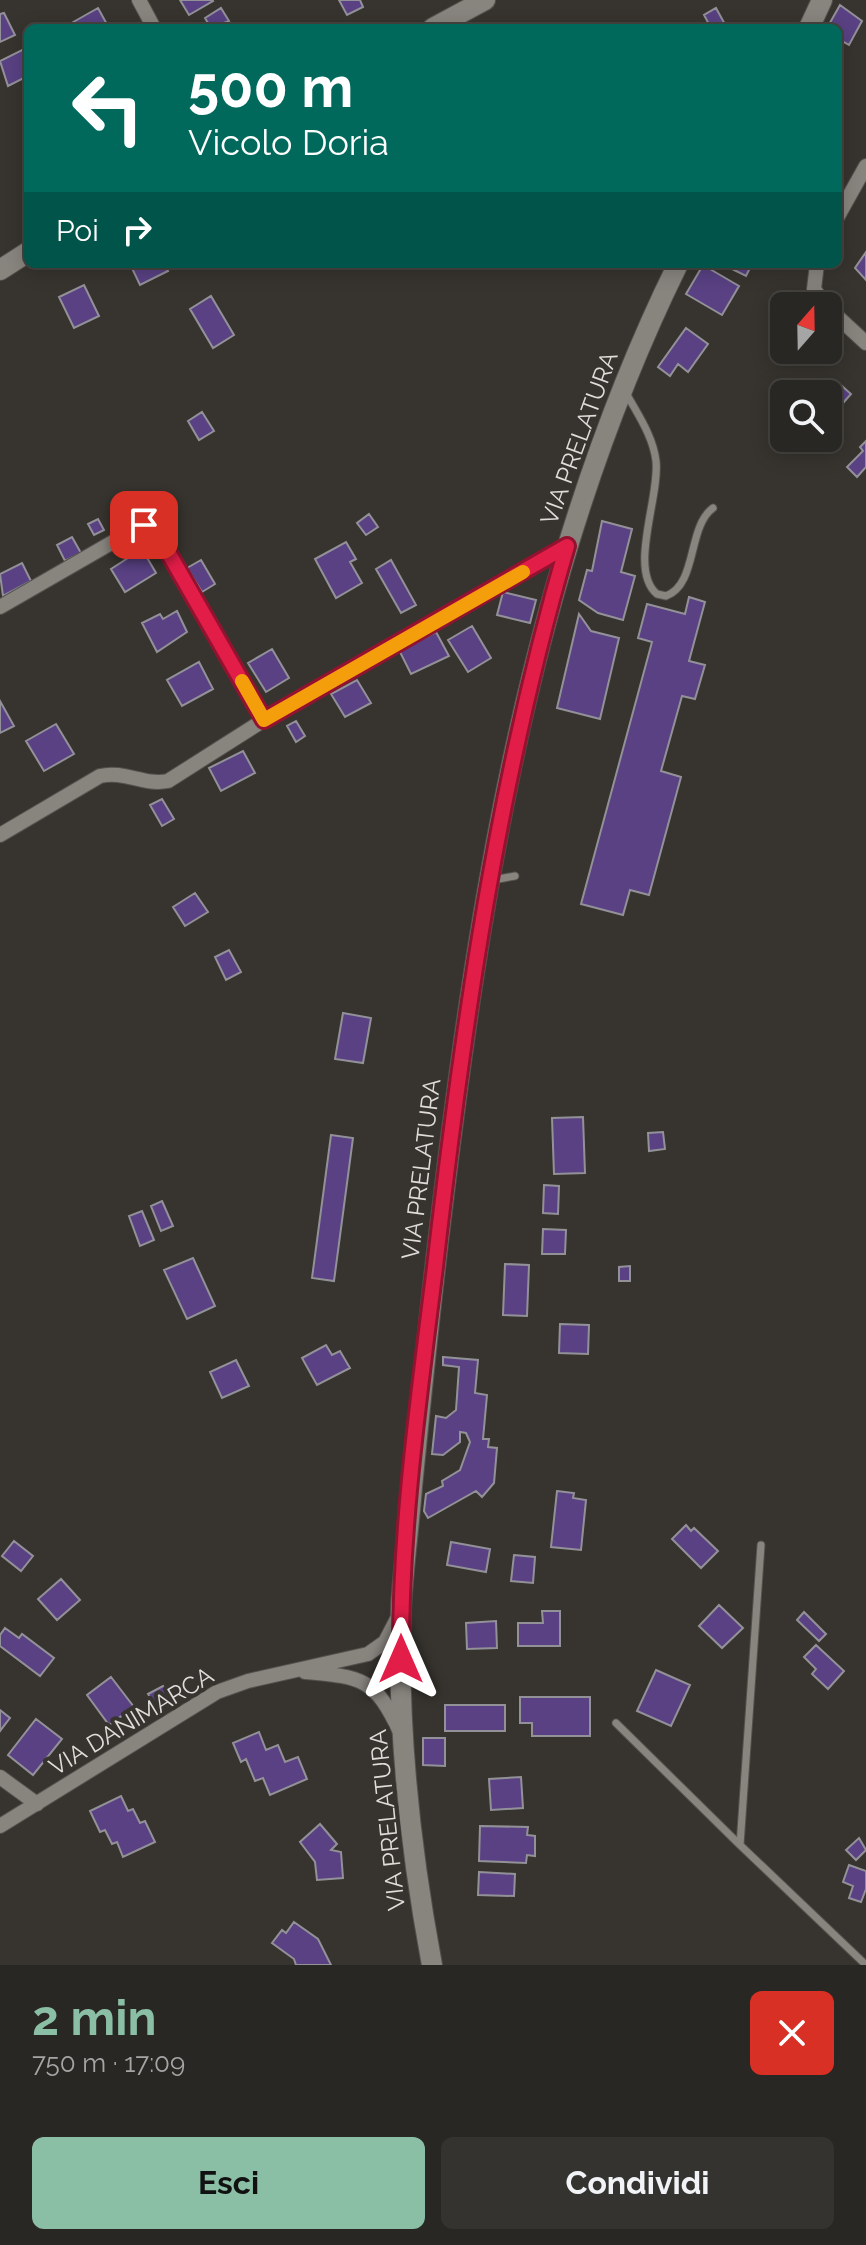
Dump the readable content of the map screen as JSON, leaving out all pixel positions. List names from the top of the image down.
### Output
{
  "streets": {
    "street": ["VIA PRELATURA", "VIA DANIMARCA"]
  },
  "crossings": [
    ["VIA PRELATURA", "VIA DANIMARCA"]
  ],
  "north": "top",
  "page": {
    "turn": ["500 m", "Vicolo Doria"],
    "then": "Poi",
    "heading": ["2 min", "750 m · 17:09"],
    "buttons": ["Esci", "Condividi"]
  }
}
